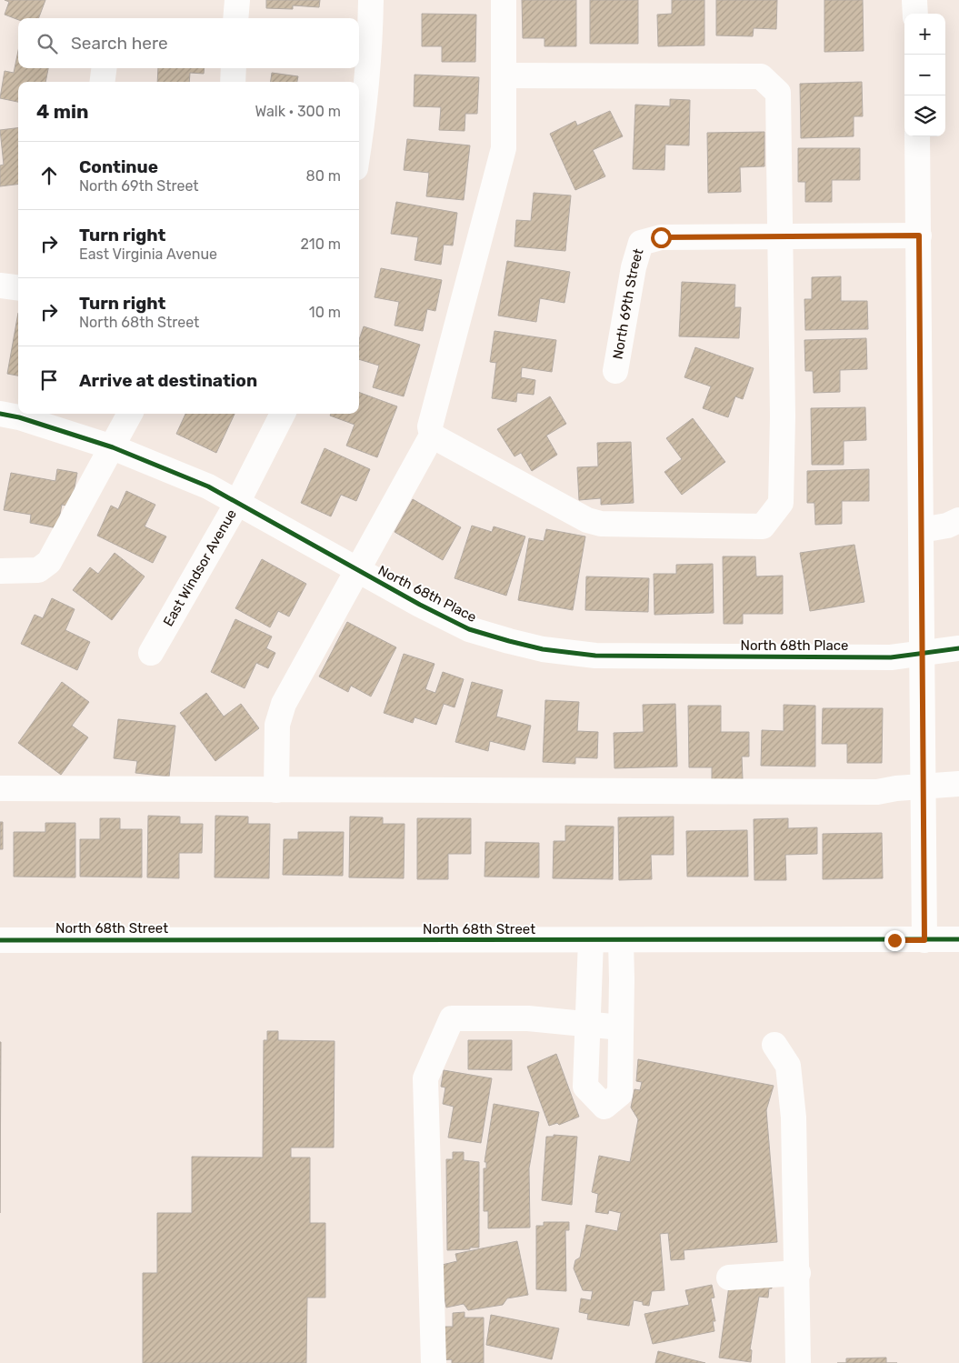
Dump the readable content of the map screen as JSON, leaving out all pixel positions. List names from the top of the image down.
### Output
{
  "streets": {
    "street": [
      "North 69th Street",
      "East Windsor Avenue",
      "North 68th Place",
      "North 68th Street"
    ]
  },
  "crossings": [
    ["East Windsor Avenue", "North 68th Place"]
  ],
  "page": {
    "map_buttons": ["+", "−"],
    "search": "Search here",
    "heading": ["4 min", "Walk · 300 m"],
    "list": [
      ["Continue", "North 69th Street", "80 m"],
      ["Turn right", "East Virginia Avenue", "210 m"],
      ["Turn right", "North 68th Street", "10 m"],
      "Arrive at destination"
    ]
  }
}
